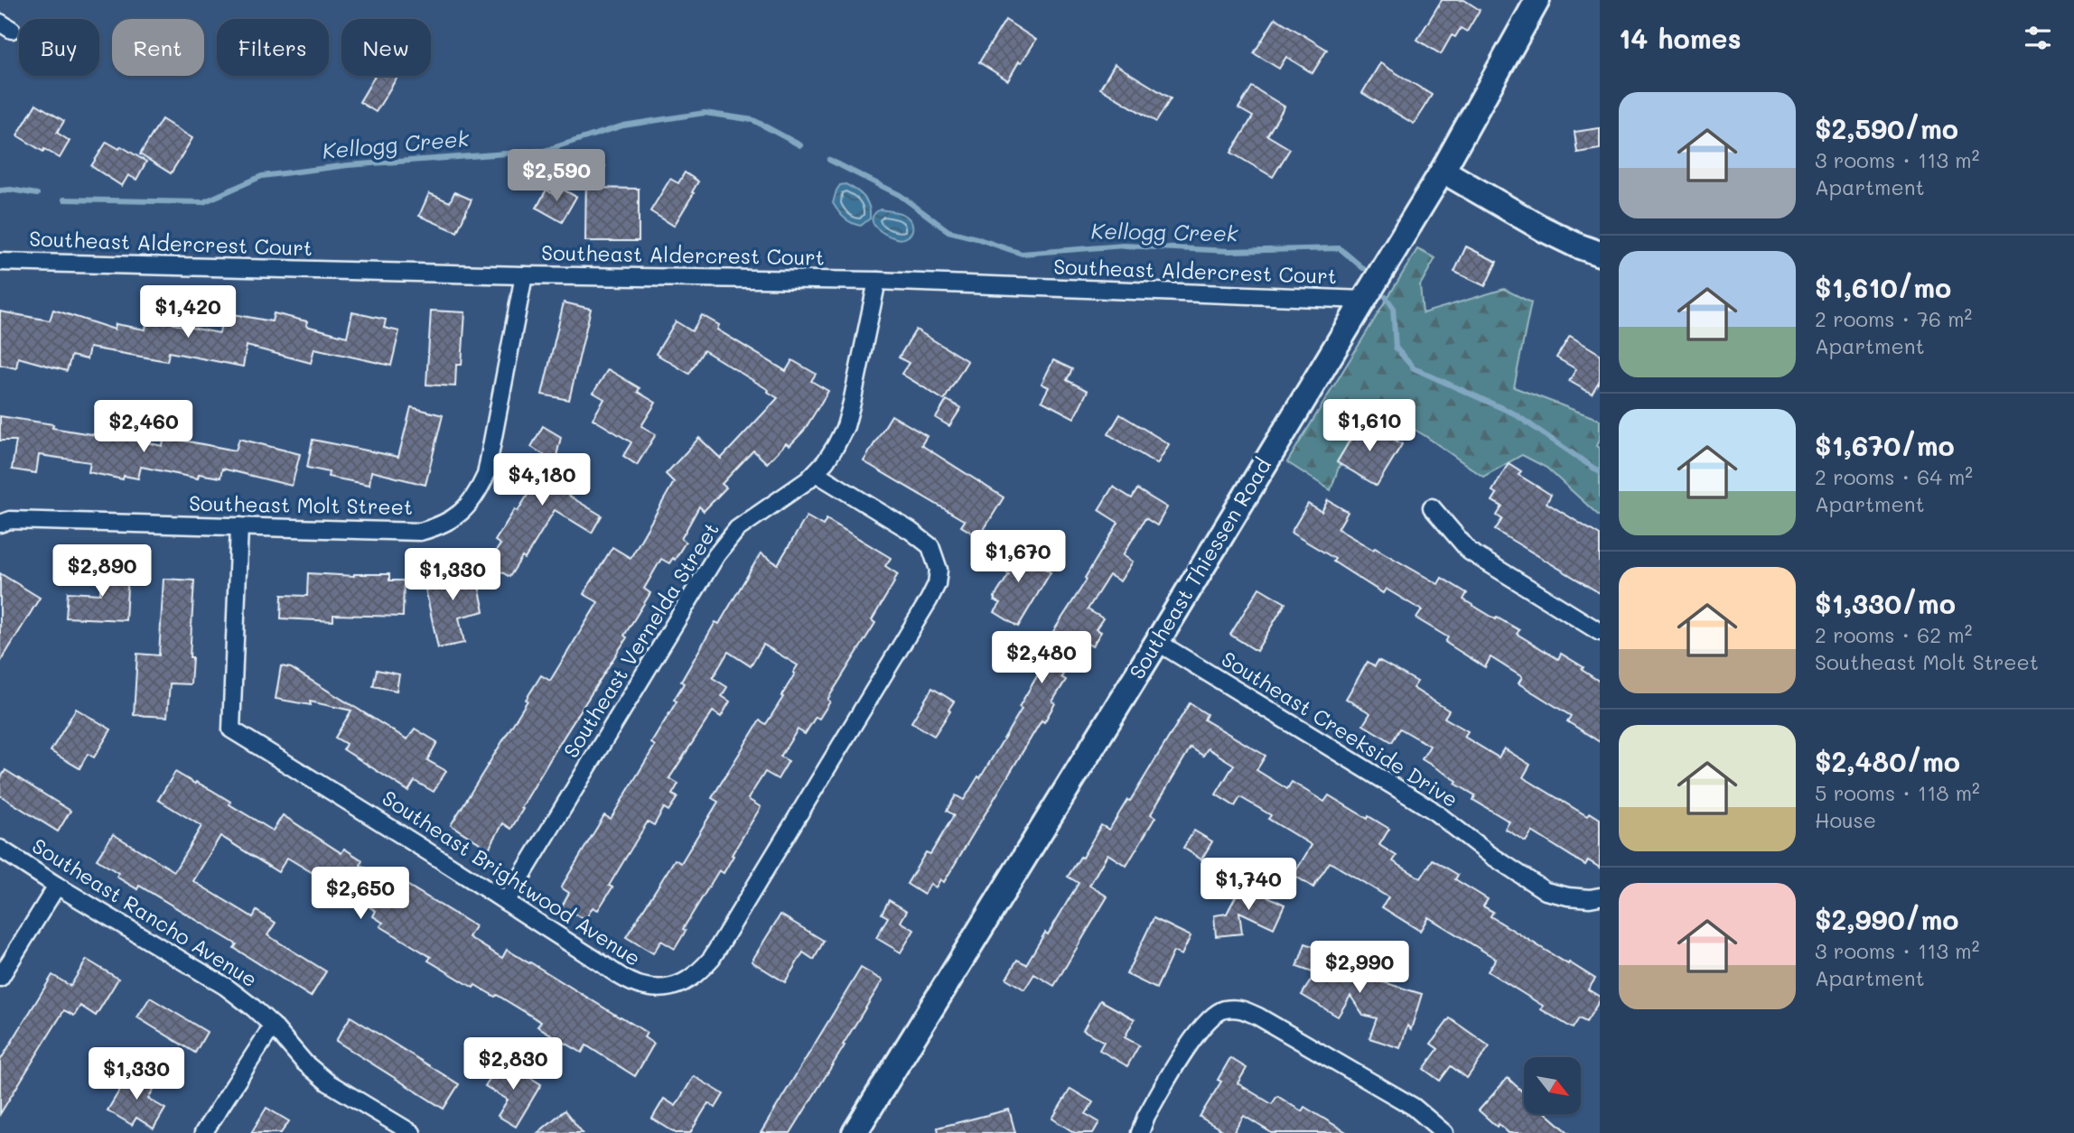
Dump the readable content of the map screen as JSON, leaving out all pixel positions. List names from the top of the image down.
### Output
{
  "streets": {
    "main road": ["Southeast Thiessen Road"],
    "street": [
      "Southeast Aldercrest Court",
      "Southeast Molt Street",
      "Southeast Vernelda Street",
      "Southeast Creekside Drive",
      "Southeast Brightwood Avenue",
      "Southeast Rancho Avenue"
    ]
  },
  "crossings": [
    ["Southeast Aldercrest Court", "Southeast Molt Street"],
    ["Southeast Aldercrest Court", "Southeast Thiessen Road"],
    ["Southeast Aldercrest Court", "Southeast Vernelda Street"],
    ["Southeast Molt Street", "Southeast Brightwood Avenue"],
    ["Southeast Thiessen Road", "Southeast Creekside Drive"],
    ["Southeast Vernelda Street", "Southeast Brightwood Avenue"]
  ],
  "water": ["Kellogg Creek"],
  "north": "bottom right",
  "page": {
    "heading": "14 homes",
    "chip": [
      "Buy",
      "Rent",
      "Filters",
      "New"
    ],
    "list": [
      {
        "name": "$2,590/mo",
        "note": "3 rooms · 113 m² · Apartment"
      },
      {
        "name": "$1,610/mo",
        "note": "2 rooms · 76 m² · Apartment"
      },
      {
        "name": "$1,670/mo",
        "note": "2 rooms · 64 m² · Apartment"
      },
      {
        "name": "$1,330/mo",
        "note": "2 rooms · 62 m² · Southeast Molt Street"
      },
      {
        "name": "$2,480/mo",
        "note": "5 rooms · 118 m² · House"
      },
      {
        "name": "$2,990/mo",
        "note": "3 rooms · 113 m² · Apartment"
      }
    ],
    "price": [
      "$2,590",
      "$1,420",
      "$1,610",
      "$2,460",
      "$4,180",
      "$1,670",
      "$2,890",
      "$1,330",
      "$2,480",
      "$1,740",
      "$2,650",
      "$2,990",
      "$2,830",
      "$1,330"
    ]
  }
}
